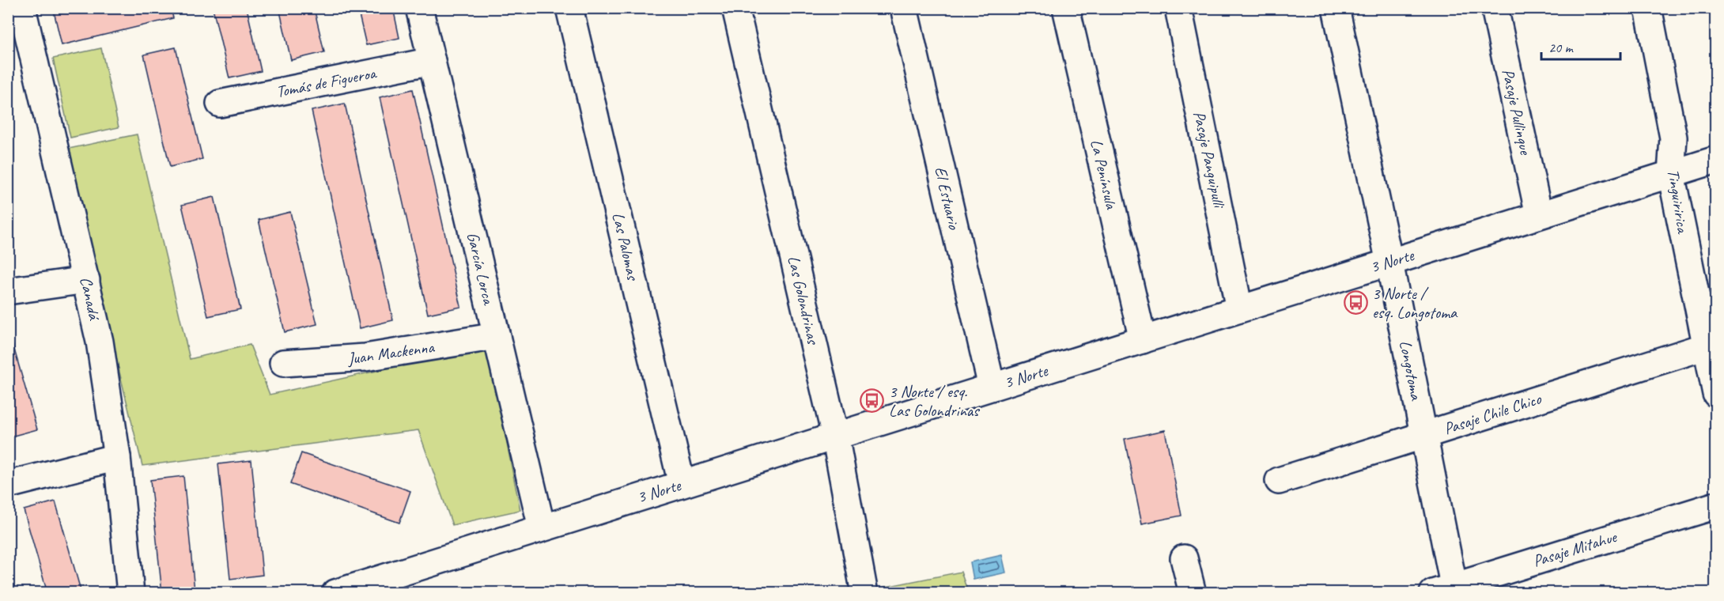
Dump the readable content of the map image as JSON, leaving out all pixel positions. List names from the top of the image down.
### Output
{
  "streets": {
    "street": [
      "Tomás de Figueroa",
      "Pasaje Pullinque",
      "Pasaje Panguipulli",
      "La Península",
      "El Estuario",
      "Tinguiririca",
      "Las Palomas",
      "3 Norte",
      "García Lorca",
      "Canadá",
      "Las Golondrinas",
      "Juan Mackenna",
      "Longotoma",
      "Pasaje Chile Chico",
      "Pasaje Mitahue"
    ]
  },
  "crossings": [
    ["Tomás de Figueroa", "García Lorca"],
    ["Pasaje Pullinque", "3 Norte"],
    ["Pasaje Panguipulli", "3 Norte"],
    ["La Península", "3 Norte"],
    ["El Estuario", "3 Norte"],
    ["Tinguiririca", "3 Norte"],
    ["Tinguiririca", "Pasaje Chile Chico"],
    ["Las Palomas", "3 Norte"],
    ["3 Norte", "García Lorca"],
    ["3 Norte", "Las Golondrinas"],
    ["3 Norte", "Longotoma"],
    ["García Lorca", "Juan Mackenna"],
    ["Longotoma", "Pasaje Chile Chico"],
    ["Longotoma", "Pasaje Mitahue"]
  ],
  "places": {
    "bus stop": ["3 Norte / esq. Longotoma", "3 Norte / esq. Las Golondrinas"]
  },
  "scale_bar": "20 m"
}
